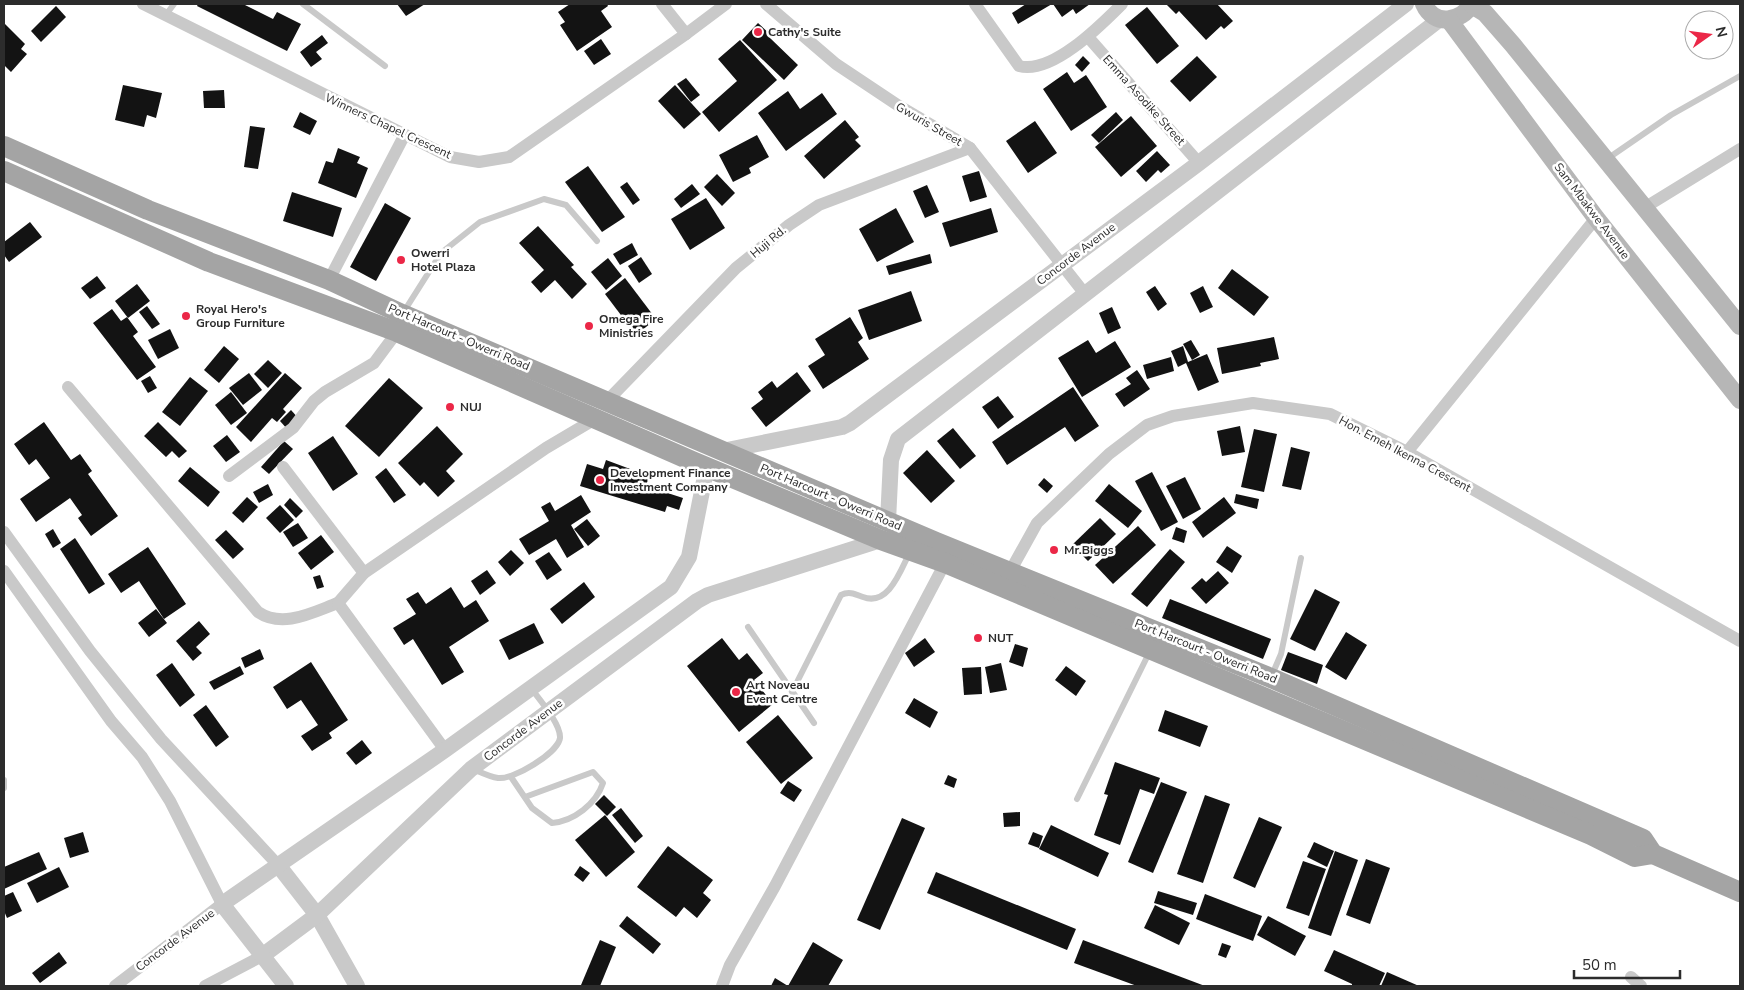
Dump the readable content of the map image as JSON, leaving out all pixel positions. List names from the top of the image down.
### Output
{
  "streets": {
    "main road": ["Sam Mbakwe Avenue", "Port Harcourt - Owerri Road"],
    "street": [
      "Emma Asodike Street",
      "Gwuris Street",
      "Winners Chapel Crescent",
      "Huji Rd.",
      "Concorde Avenue",
      "Hon. Emeh Ikenna Crescent"
    ]
  },
  "crossings": [
    ["Emma Asodike Street", "Concorde Avenue"],
    ["Gwuris Street", "Huji Rd."],
    ["Gwuris Street", "Concorde Avenue"],
    ["Huji Rd.", "Port Harcourt - Owerri Road"],
    ["Concorde Avenue", "Port Harcourt - Owerri Road"],
    ["Port Harcourt - Owerri Road", "Hon. Emeh Ikenna Crescent"]
  ],
  "places": [
    "Cathy's Suite",
    "Owerri Hotel Plaza",
    "Royal Hero's Group Furniture",
    "Omega Fire Ministries",
    "NUJ",
    "Development Finance Investment Company",
    "Mr.Biggs",
    "NUT",
    "Art Noveau Event Centre"
  ],
  "scale_bar": "50 m",
  "north": "right"
}
